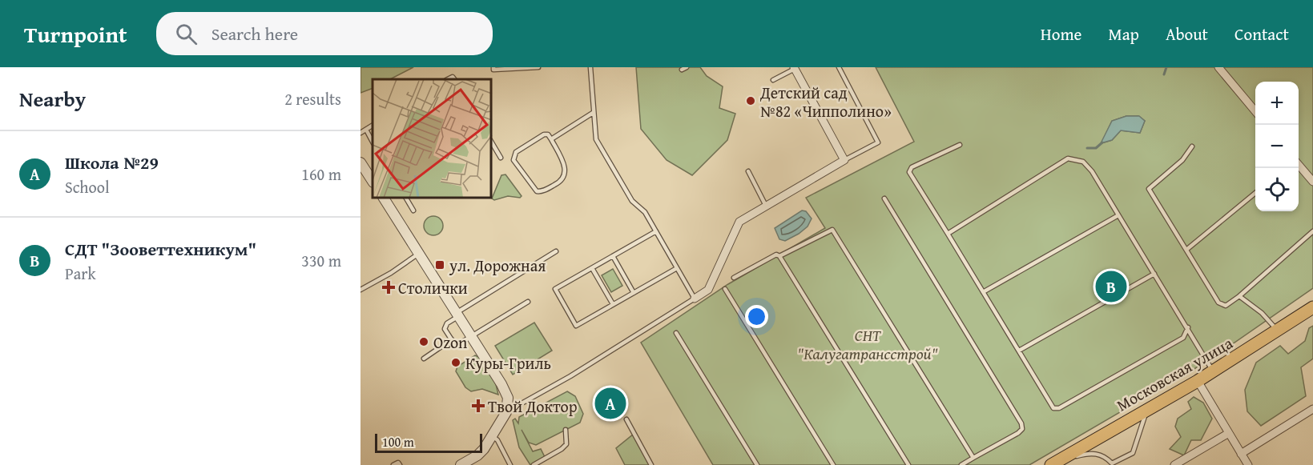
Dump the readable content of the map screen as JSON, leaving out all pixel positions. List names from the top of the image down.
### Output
{
  "streets": {
    "main road": ["Московская улица"]
  },
  "parks": ["СНТ \"Калугатрансстрой\""],
  "places": {
    "other": ["Детский сад №82 «Чипполино»", "Ozon", "Куры-Гриль"],
    "transit": ["ул. Дорожная"],
    "health": ["Столички", "Твой Доктор"]
  },
  "scale_bar": "100 m",
  "page": {
    "header": "Turnpoint",
    "search": "Search here",
    "nav": [
      "Home",
      "Map",
      "About",
      "Contact"
    ],
    "heading": ["Nearby", "2 results"],
    "map_buttons": ["+", "−"],
    "list": [
      {
        "mark": "A",
        "name": "Школа №29",
        "note": "School",
        "value": "160 m"
      },
      {
        "mark": "B",
        "name": "СДТ \"Зооветтехникум\"",
        "note": "Park",
        "value": "330 m"
      }
    ],
    "pins": ["B", "A"],
    "scale": "100 m"
  }
}
